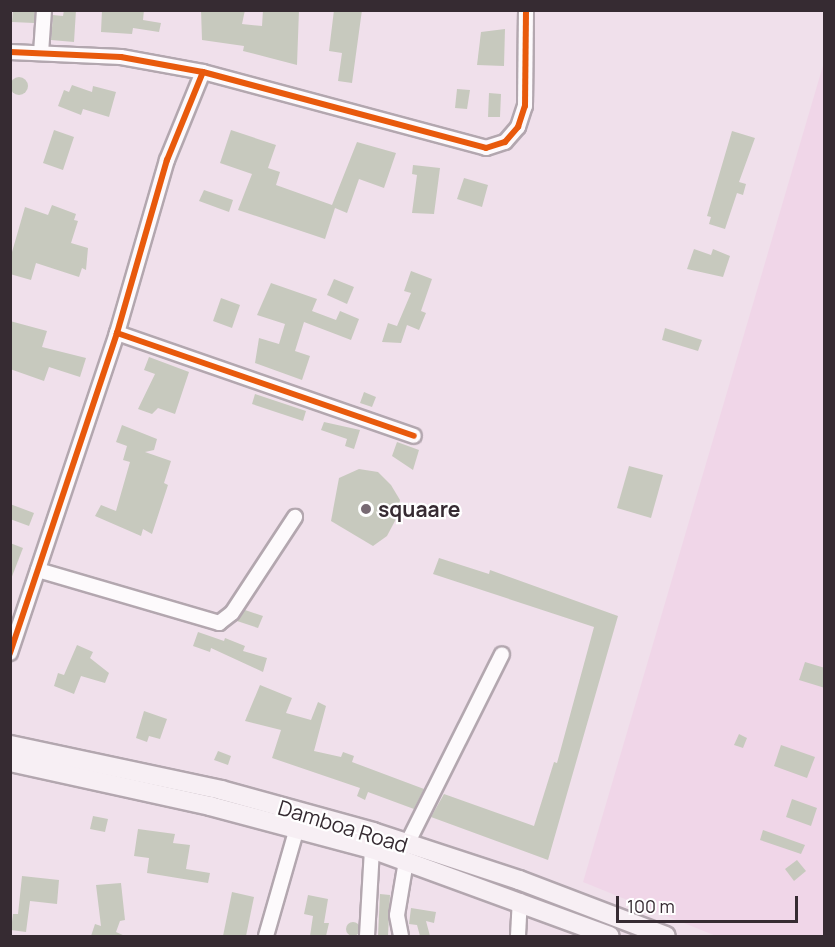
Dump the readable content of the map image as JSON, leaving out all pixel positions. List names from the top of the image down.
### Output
{
  "streets": {
    "main road": ["Damboa Road"]
  },
  "places": ["squaare"],
  "scale_bar": "100 m"
}
